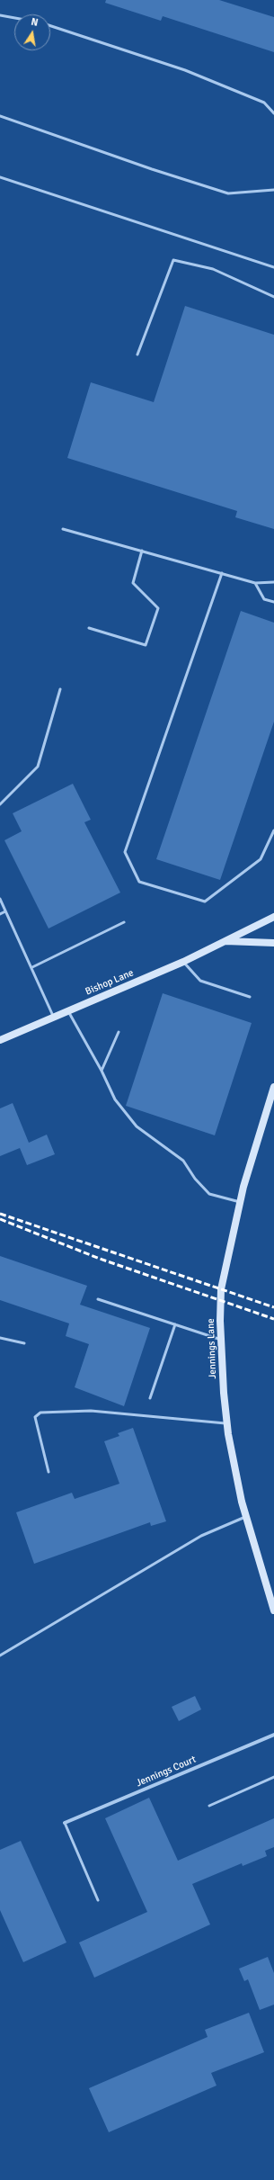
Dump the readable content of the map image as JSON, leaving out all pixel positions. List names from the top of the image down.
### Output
{
  "streets": {
    "street": ["Bishop Lane", "Jennings Lane", "Jennings Court"]
  },
  "north": "top"
}
